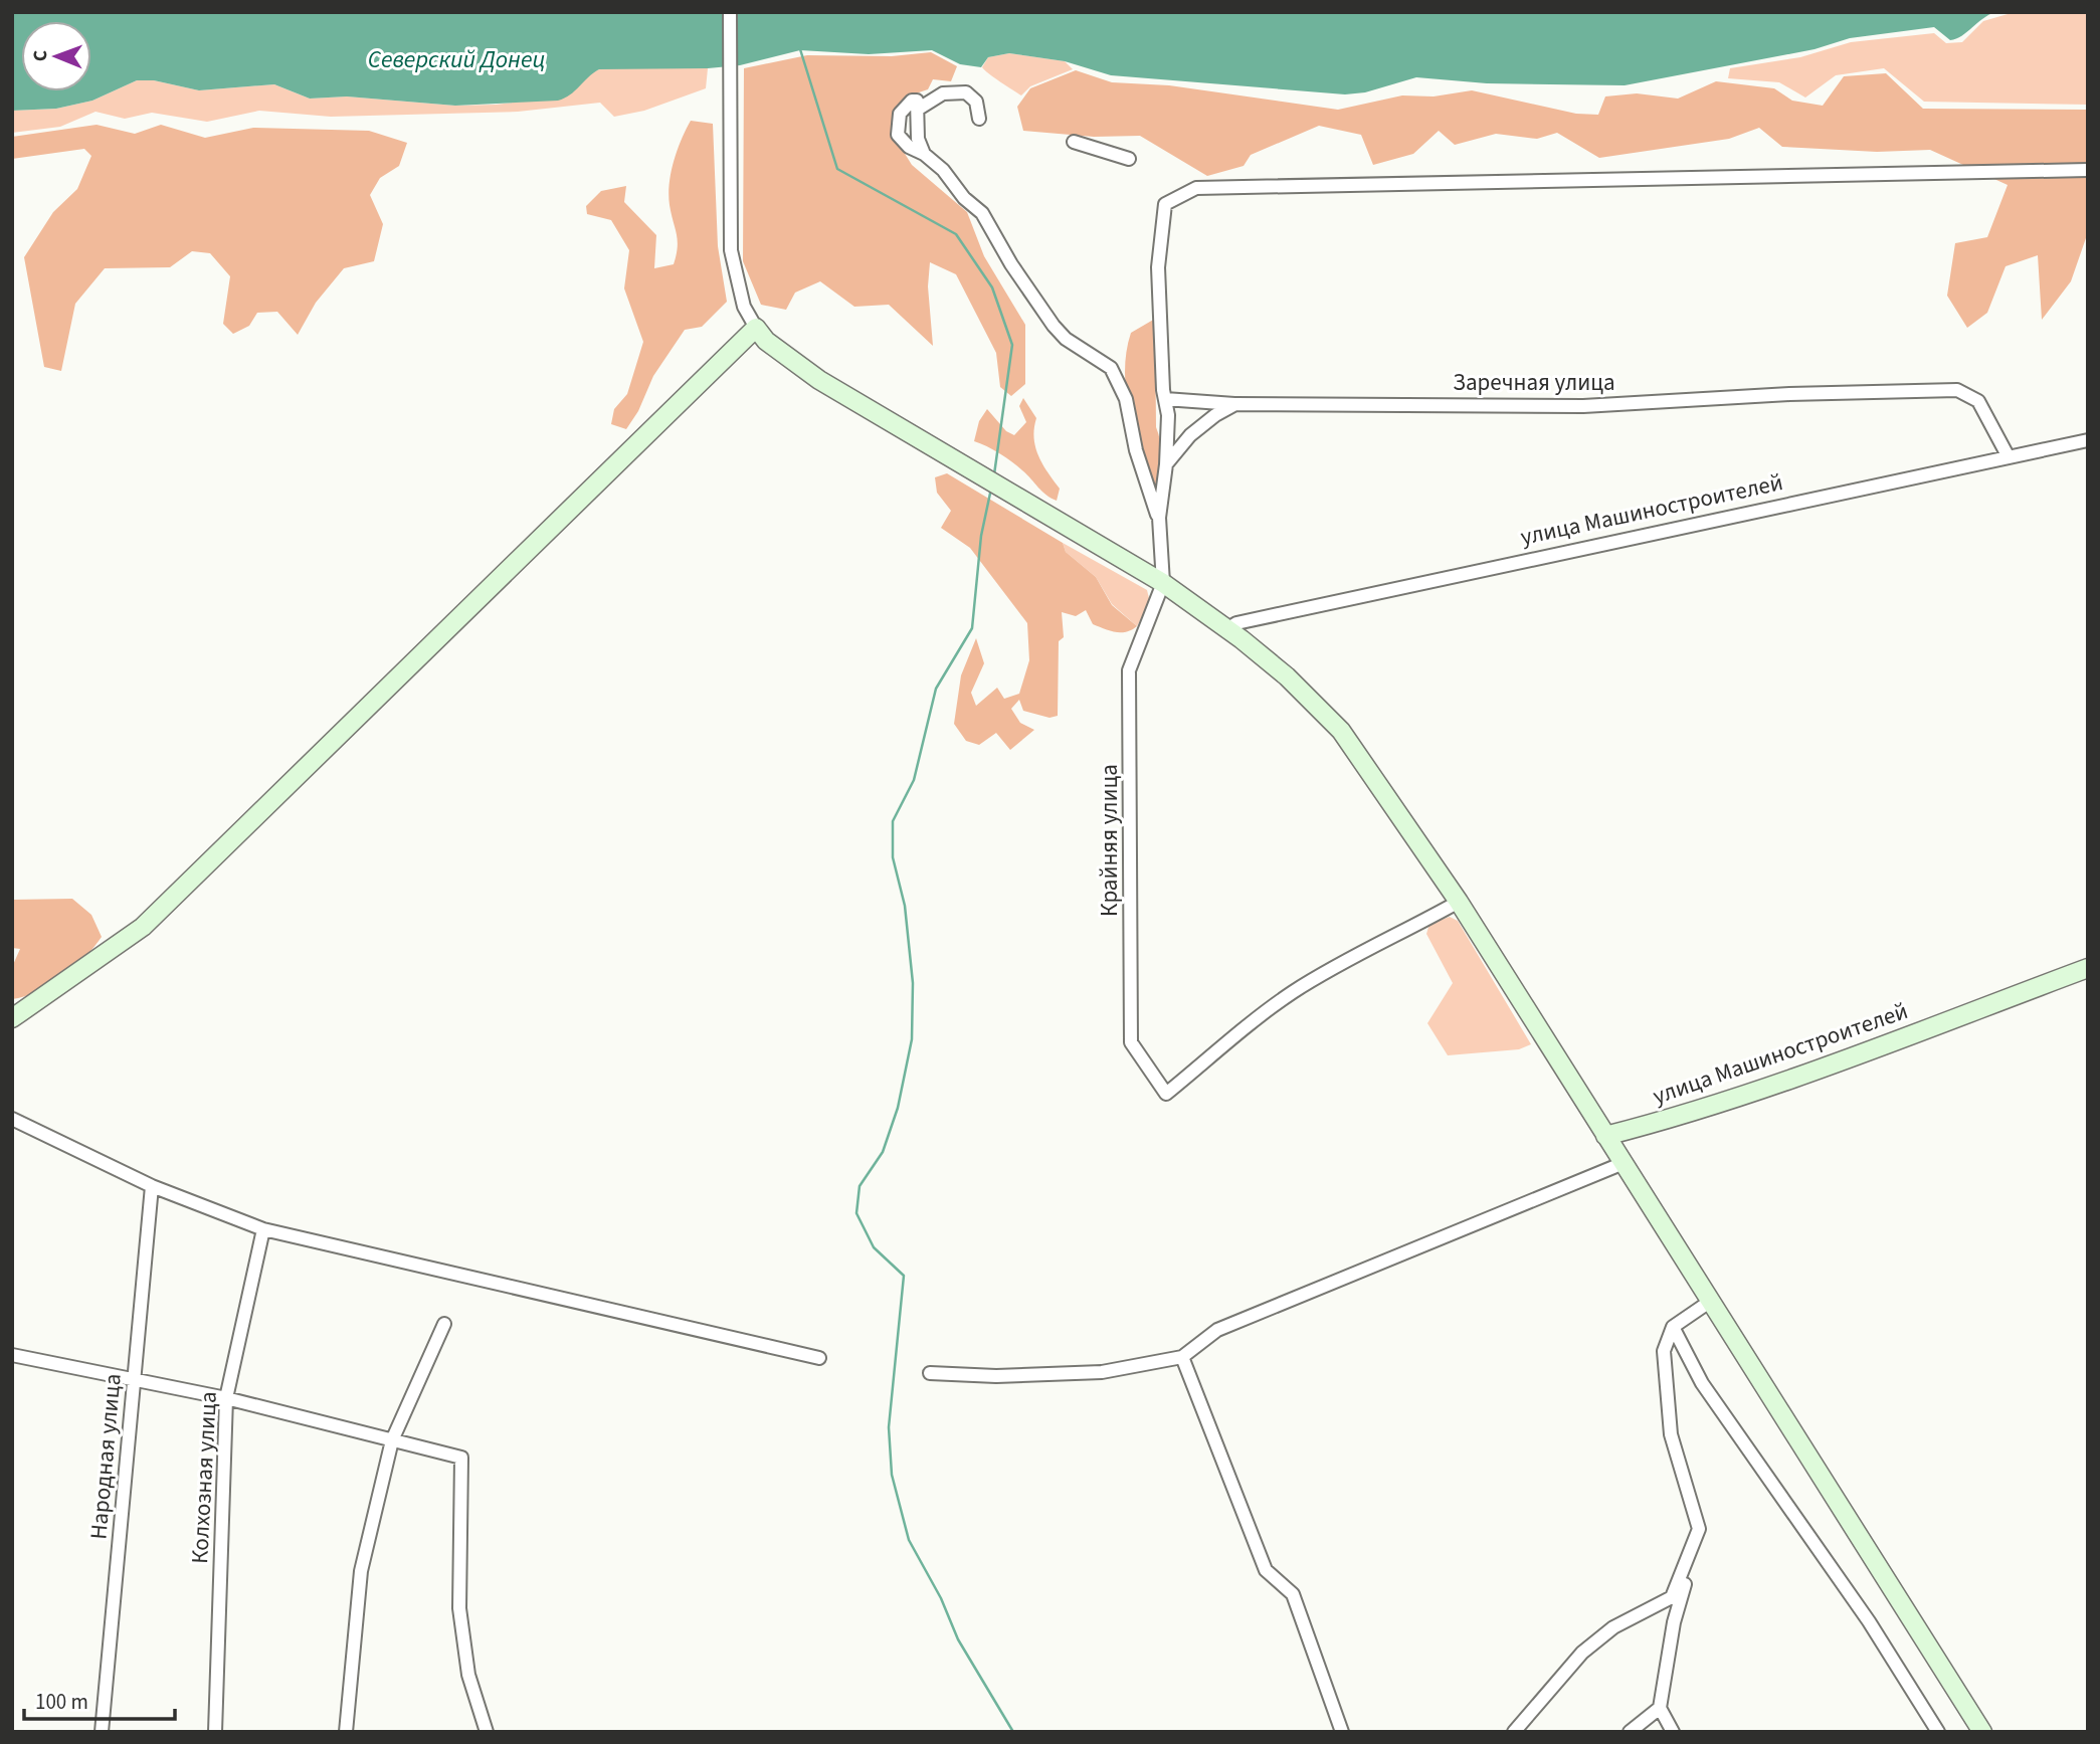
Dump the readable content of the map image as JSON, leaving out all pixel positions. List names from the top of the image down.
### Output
{
  "streets": {
    "street": [
      "Заречная улица",
      "улица Машиностроителей",
      "Крайняя улица",
      "Народная улица",
      "Колхозная улица"
    ]
  },
  "crossings": [
    ["Заречная улица", "улица Машиностроителей"]
  ],
  "water": ["Северский Донец"],
  "scale_bar": "100 m",
  "north": "left"
}
